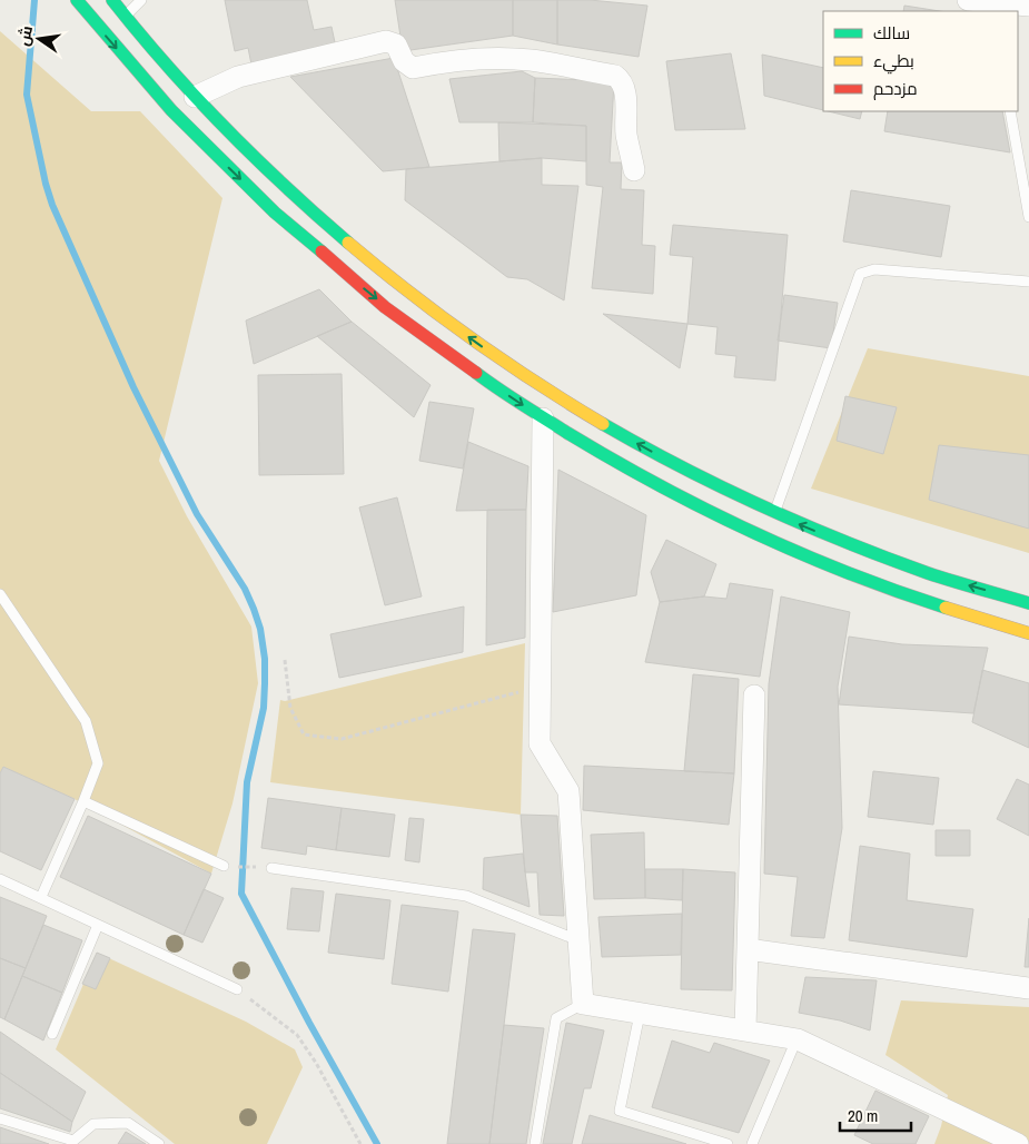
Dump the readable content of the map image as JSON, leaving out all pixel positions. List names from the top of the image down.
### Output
{
  "legend": ["سالك", "بطيء", "مزدحم"],
  "scale_bar": "20 m",
  "north": "left"
}
